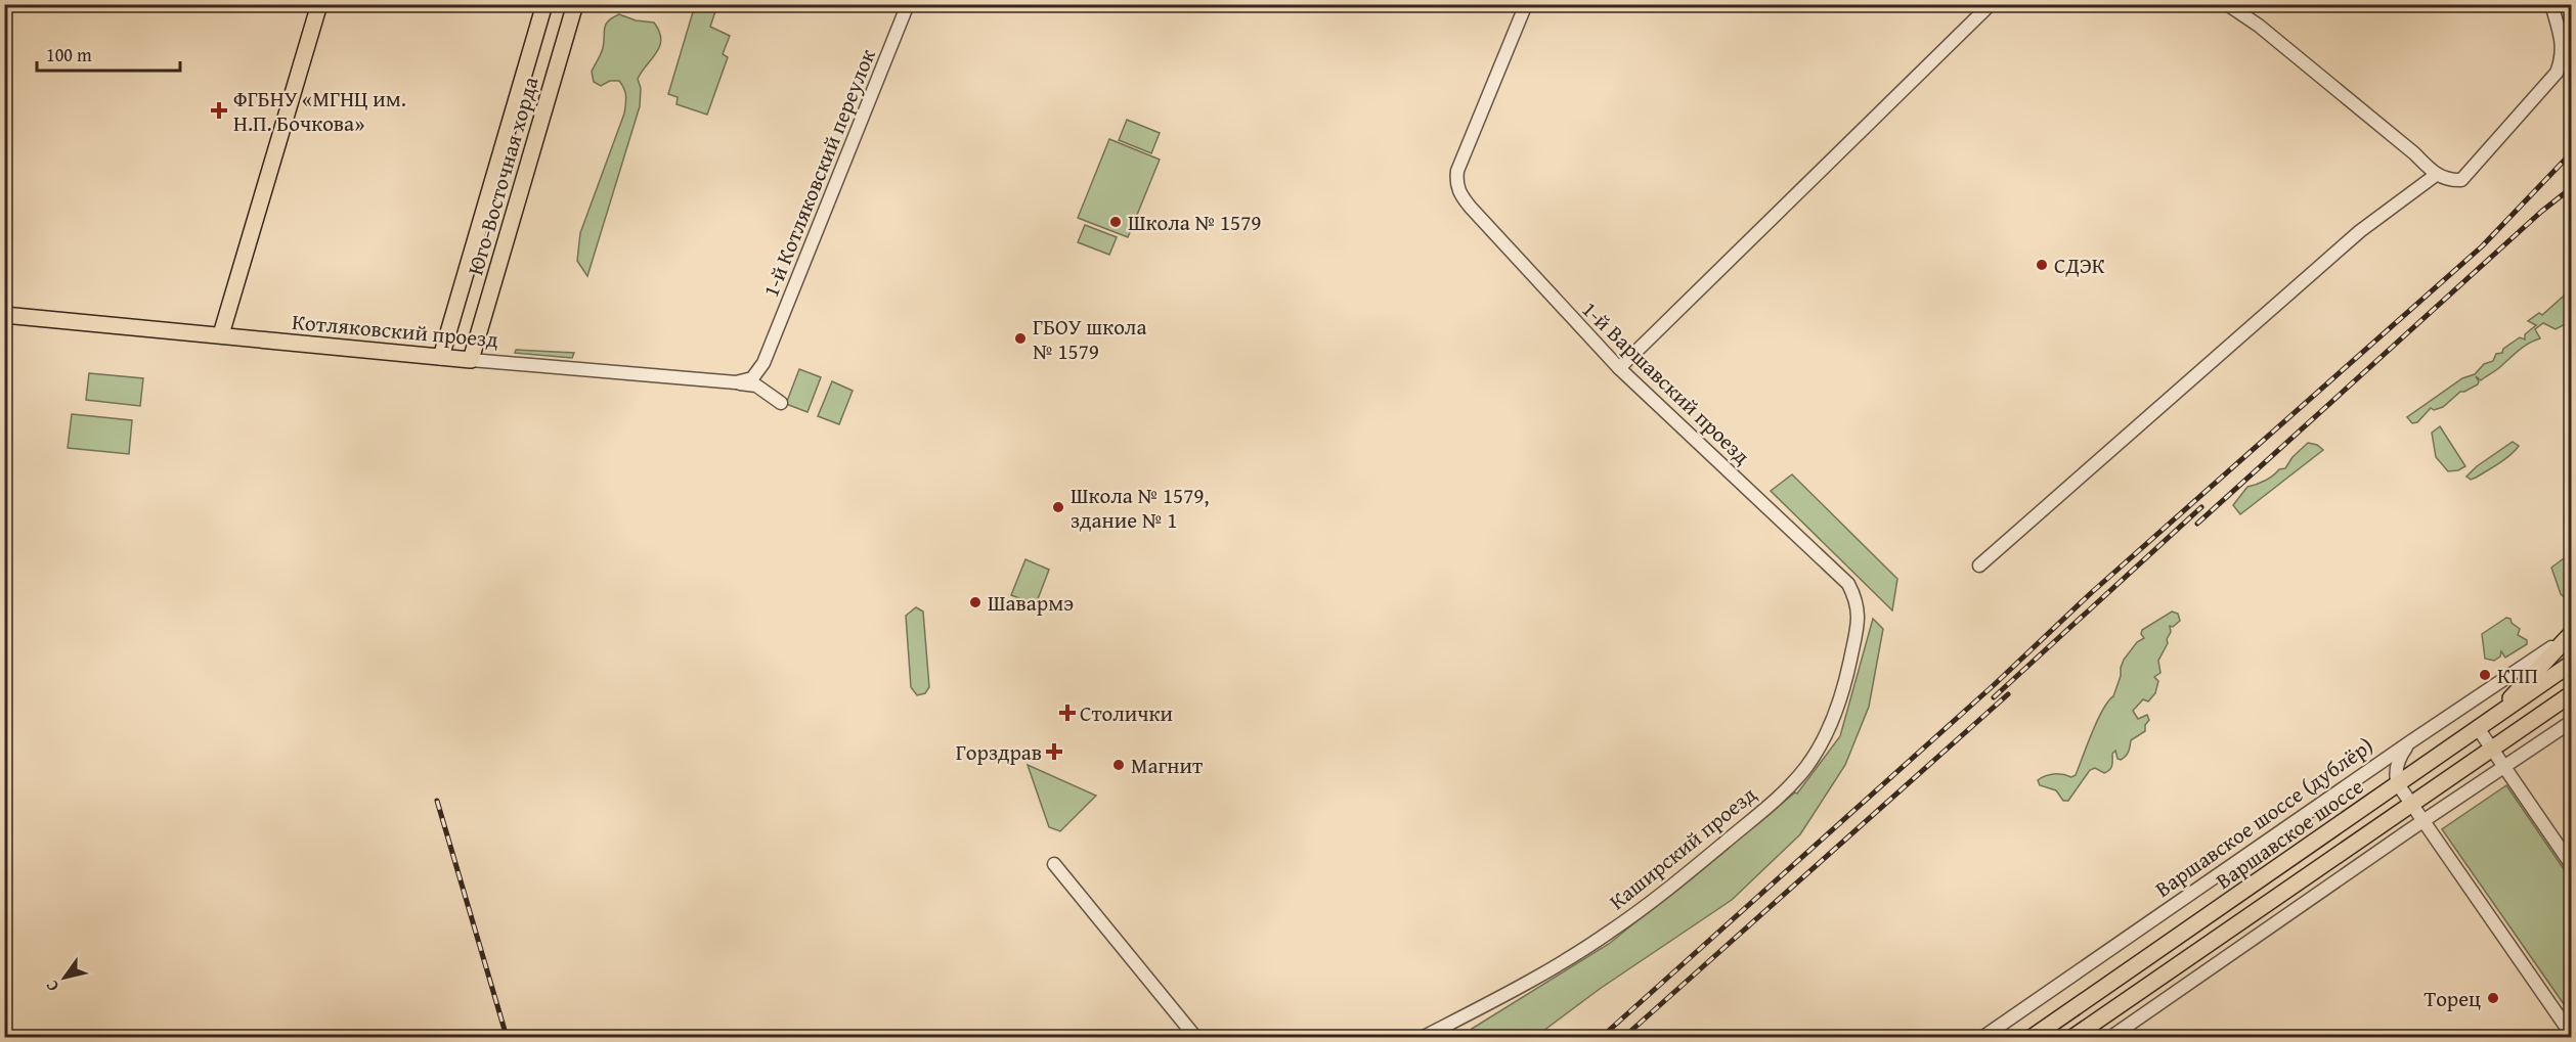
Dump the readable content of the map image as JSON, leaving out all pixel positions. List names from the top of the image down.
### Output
{
  "streets": {
    "main road": ["Юго-Восточная хорда", "Котляковский проезд", "Варшавское шоссе"],
    "street": [
      "1-й Котляковский переулок",
      "1-й Варшавский проезд",
      "Варшавское шоссе (дублёр)",
      "Каширский проезд"
    ]
  },
  "crossings": [
    ["1-й Котляковский переулок", "Котляковский проезд"],
    ["Юго-Восточная хорда", "Котляковский проезд"],
    ["1-й Варшавский проезд", "Каширский проезд"]
  ],
  "places": {
    "health": ["ФГБНУ «МГНЦ им. Н.П. Бочкова»", "Столички", "Горздрав"],
    "other": [
      "Школа № 1579",
      "СДЭК",
      "ГБОУ школа № 1579",
      "Школа № 1579, здание № 1",
      "Шавармэ",
      "КПП",
      "Магнит",
      "Торец"
    ]
  },
  "scale_bar": "100 m",
  "north": "bottom left"
}
